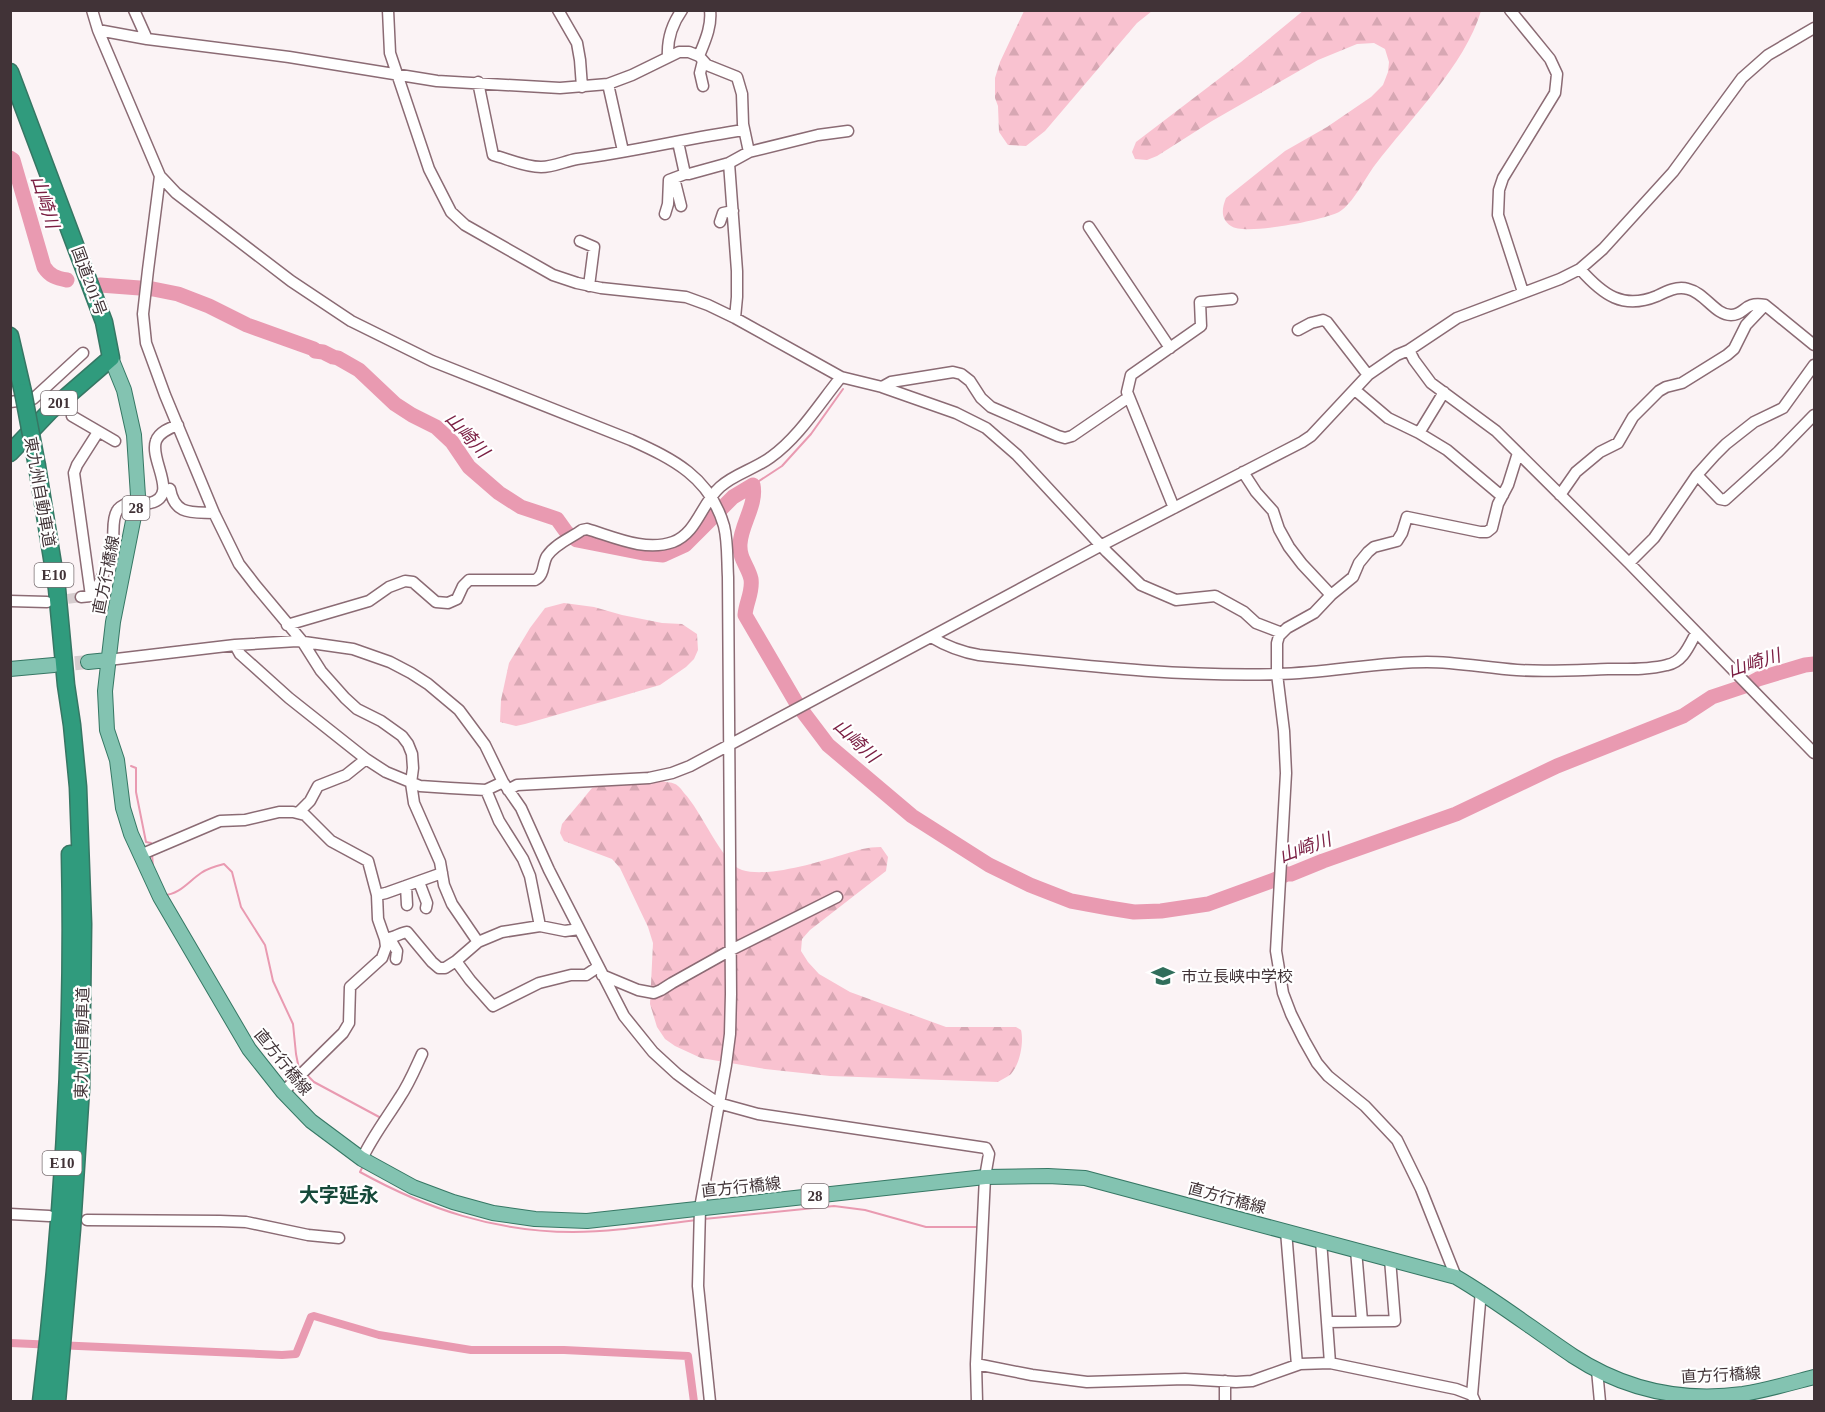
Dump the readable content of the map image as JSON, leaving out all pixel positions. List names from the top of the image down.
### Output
{
  "streets": {
    "highway": [
      "国道201号",
      "201",
      "東九州自動車道",
      "E10"
    ],
    "main road": ["28", "直方行橋線"]
  },
  "crossings": [
    ["国道201号", "201"],
    ["国道201号", "直方行橋線"],
    ["201", "直方行橋線"]
  ],
  "districts": ["大字延永"],
  "water": ["山崎川"],
  "places": {
    "school or university": ["市立長峡中学校"]
  }
}
